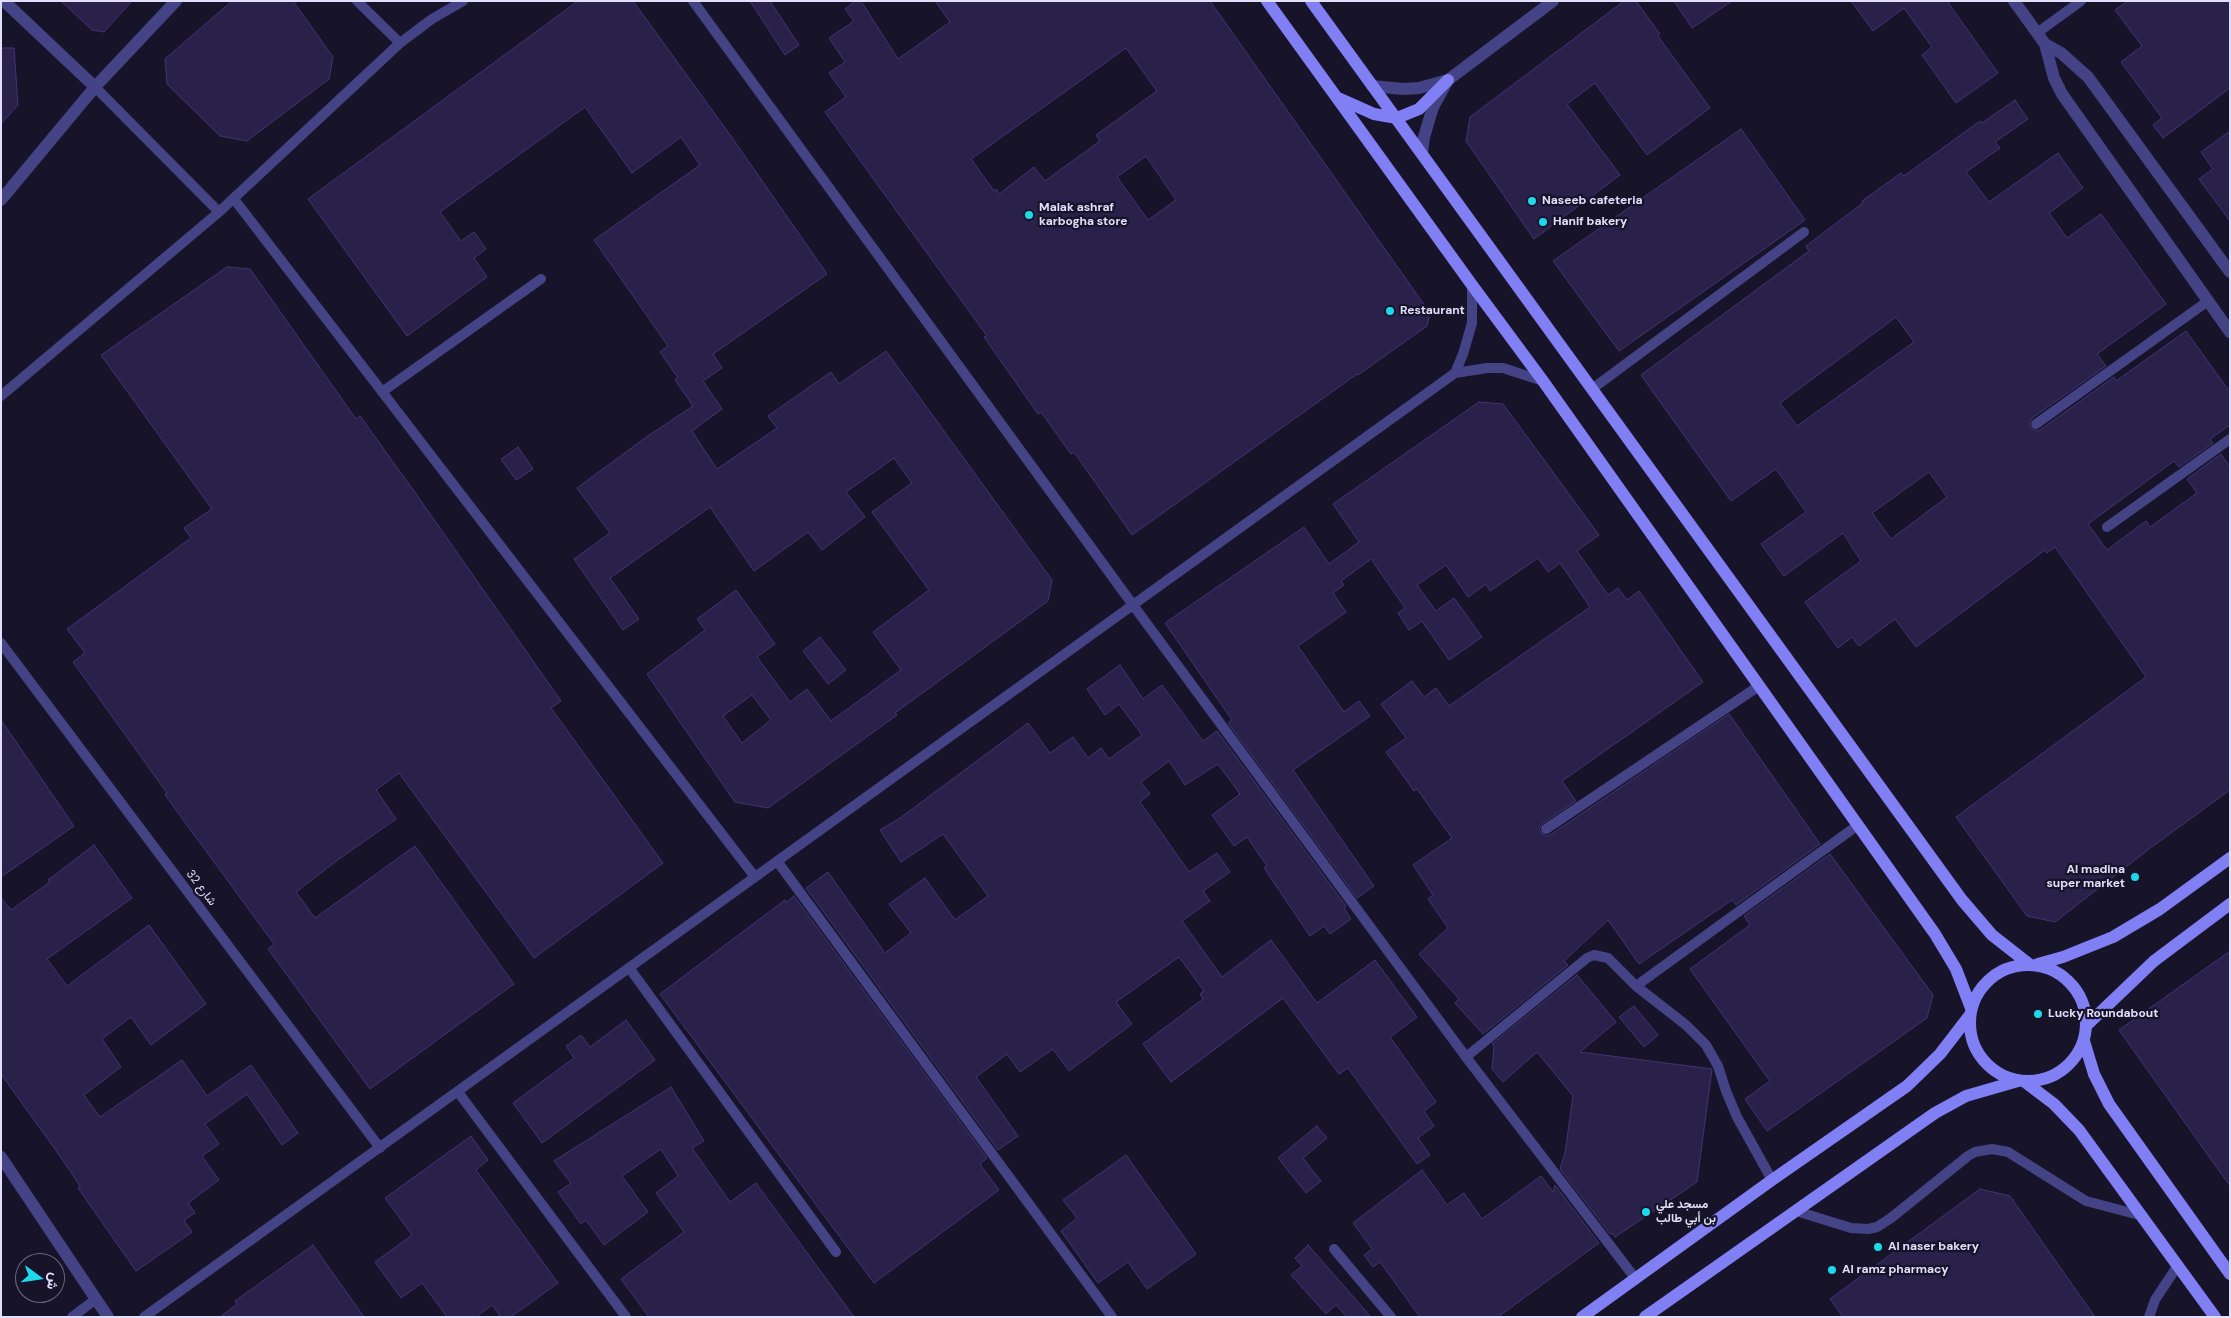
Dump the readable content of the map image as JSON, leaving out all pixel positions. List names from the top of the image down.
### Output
{
  "streets": {
    "lane": ["شارع 32"]
  },
  "places": [
    "Naseeb cafeteria",
    "Malak ashraf karbogha store",
    "Hanif bakery",
    "Restaurant",
    "Al madina super market",
    "Lucky Roundabout",
    "مسجد علي بن أبي طالب",
    "Al naser bakery",
    "Al ramz pharmacy"
  ],
  "north": "right"
}
